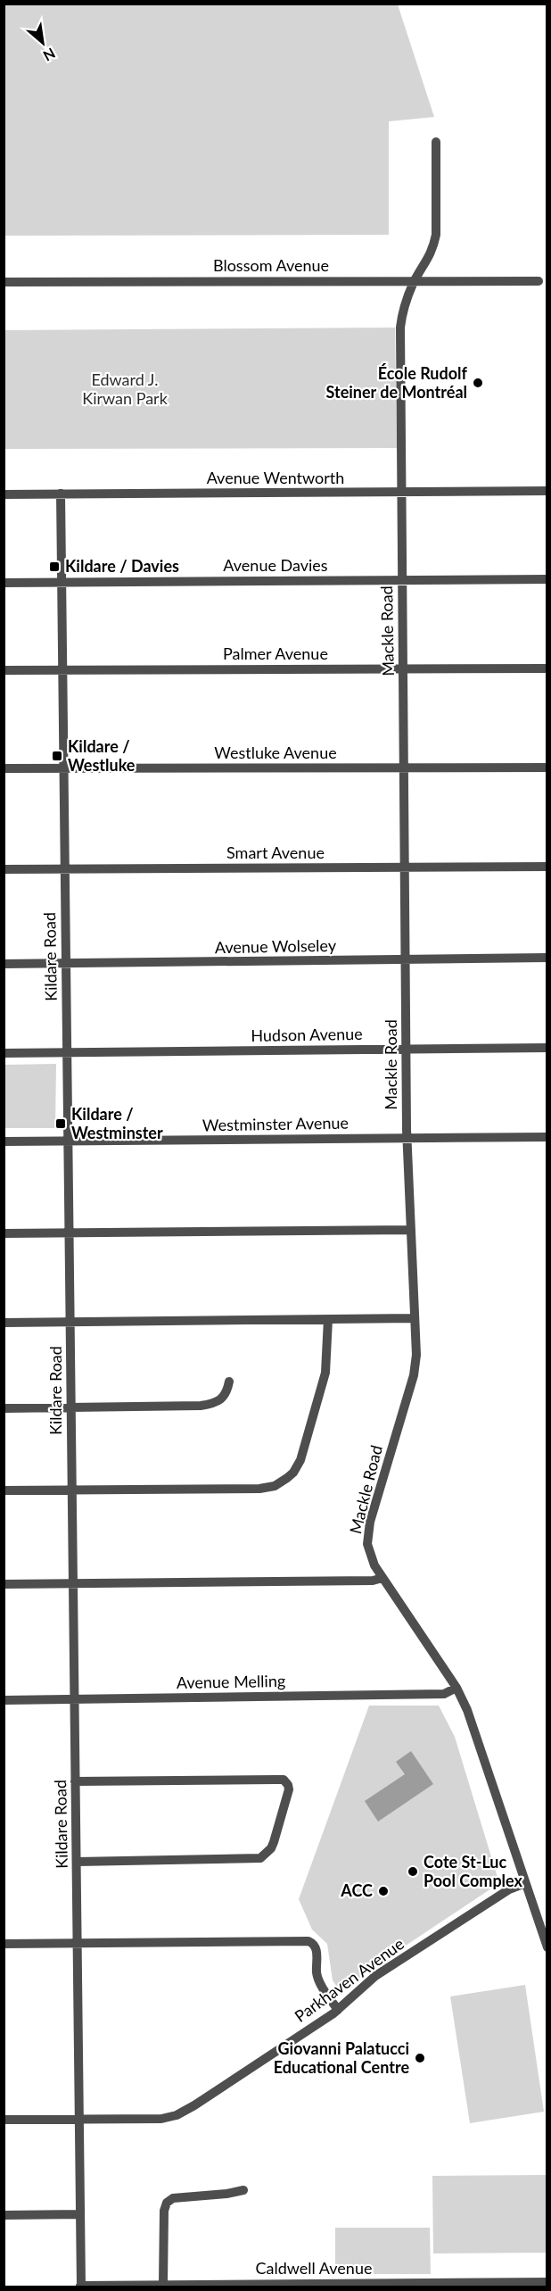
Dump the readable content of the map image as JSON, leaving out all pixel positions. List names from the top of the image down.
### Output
{
  "streets": {
    "street": [
      "Blossom Avenue",
      "Avenue Wentworth",
      "Avenue Davies",
      "Mackle Road",
      "Palmer Avenue",
      "Westluke Avenue",
      "Smart Avenue",
      "Avenue Wolseley",
      "Kildare Road",
      "Hudson Avenue",
      "Westminster Avenue",
      "Avenue Melling",
      "Parkhaven Avenue",
      "Caldwell Avenue"
    ]
  },
  "crossings": [
    ["Blossom Avenue", "Mackle Road"],
    ["Avenue Wentworth", "Mackle Road"],
    ["Avenue Wentworth", "Kildare Road"],
    ["Avenue Davies", "Mackle Road"],
    ["Avenue Davies", "Kildare Road"],
    ["Mackle Road", "Palmer Avenue"],
    ["Mackle Road", "Westluke Avenue"],
    ["Mackle Road", "Smart Avenue"],
    ["Mackle Road", "Avenue Wolseley"],
    ["Mackle Road", "Hudson Avenue"],
    ["Mackle Road", "Westminster Avenue"],
    ["Mackle Road", "Avenue Melling"],
    ["Mackle Road", "Parkhaven Avenue"],
    ["Palmer Avenue", "Kildare Road"],
    ["Westluke Avenue", "Kildare Road"],
    ["Smart Avenue", "Kildare Road"],
    ["Avenue Wolseley", "Kildare Road"],
    ["Kildare Road", "Hudson Avenue"],
    ["Kildare Road", "Westminster Avenue"],
    ["Kildare Road", "Avenue Melling"],
    ["Kildare Road", "Parkhaven Avenue"],
    ["Kildare Road", "Caldwell Avenue"]
  ],
  "parks": ["Edward J. Kirwan Park"],
  "places": {
    "other": [
      "École Rudolf Steiner de Montréal",
      "Cote St-Luc Pool Complex",
      "ACC",
      "Giovanni Palatucci Educational Centre"
    ],
    "transit": ["Kildare / Davies", "Kildare / Westluke", "Kildare / Westminster"]
  },
  "north": "bottom right"
}
